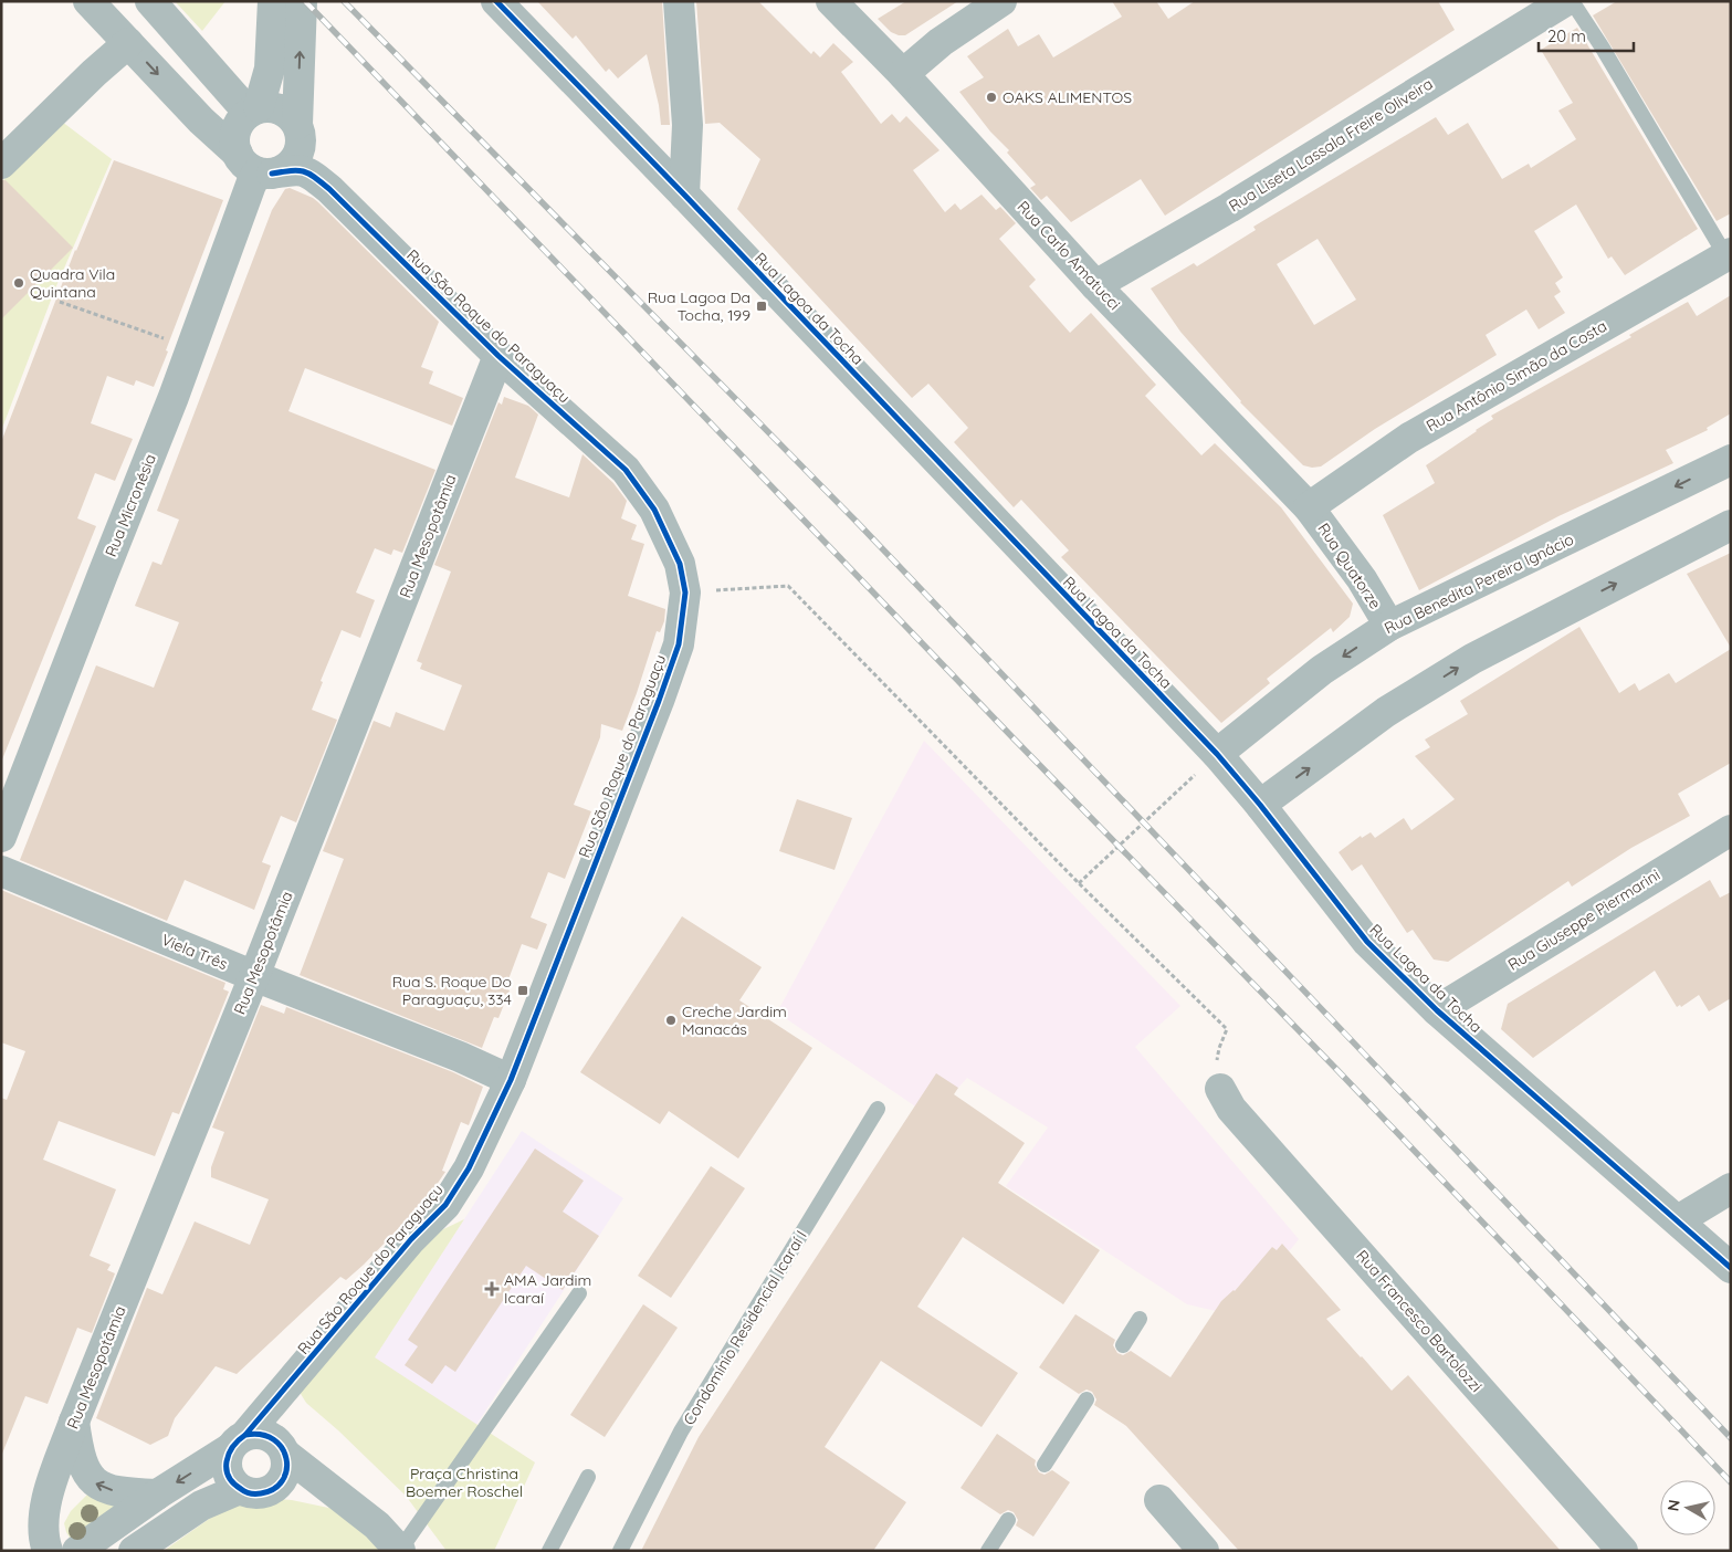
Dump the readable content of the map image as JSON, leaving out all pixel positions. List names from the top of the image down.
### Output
{
  "streets": {
    "street": [
      "Rua Liseta Lassala Freire Oliveira",
      "Rua Carlo Amatucci",
      "Rua Lagoa da Tocha",
      "Rua São Roque do Paraguaçu",
      "Rua Antônio Simão da Costa",
      "Rua Micronésia",
      "Rua Mesopotâmia",
      "Rua Quatorze",
      "Rua Benedita Pereira Ignácio",
      "Rua Giuseppe Piermarini",
      "Viela Três",
      "Rua Francesco Bartolozzi"
    ],
    "lane": ["Condomínio Residencial Icaraí I"]
  },
  "crossings": [
    ["Rua Liseta Lassala Freire Oliveira", "Rua Carlo Amatucci"],
    ["Rua Carlo Amatucci", "Rua Antônio Simão da Costa"],
    ["Rua Carlo Amatucci", "Rua Quatorze"],
    ["Rua Lagoa da Tocha", "Rua Benedita Pereira Ignácio"],
    ["Rua Lagoa da Tocha", "Rua Giuseppe Piermarini"],
    ["Rua São Roque do Paraguaçu", "Rua Micronésia"],
    ["Rua São Roque do Paraguaçu", "Rua Mesopotâmia"],
    ["Rua São Roque do Paraguaçu", "Viela Três"],
    ["Rua Antônio Simão da Costa", "Rua Quatorze"],
    ["Rua Mesopotâmia", "Viela Três"],
    ["Rua Quatorze", "Rua Benedita Pereira Ignácio"]
  ],
  "parks": ["Praça Christina Boemer Roschel"],
  "places": {
    "other": ["OAKS ALIMENTOS", "Quadra Vila Quintana", "Creche Jardim Manacás"],
    "transit": ["Rua Lagoa Da Tocha, 199", "Rua S. Roque Do Paraguaçu, 334"],
    "health": ["AMA Jardim Icaraí"]
  },
  "scale_bar": "20 m",
  "north": "left"
}
